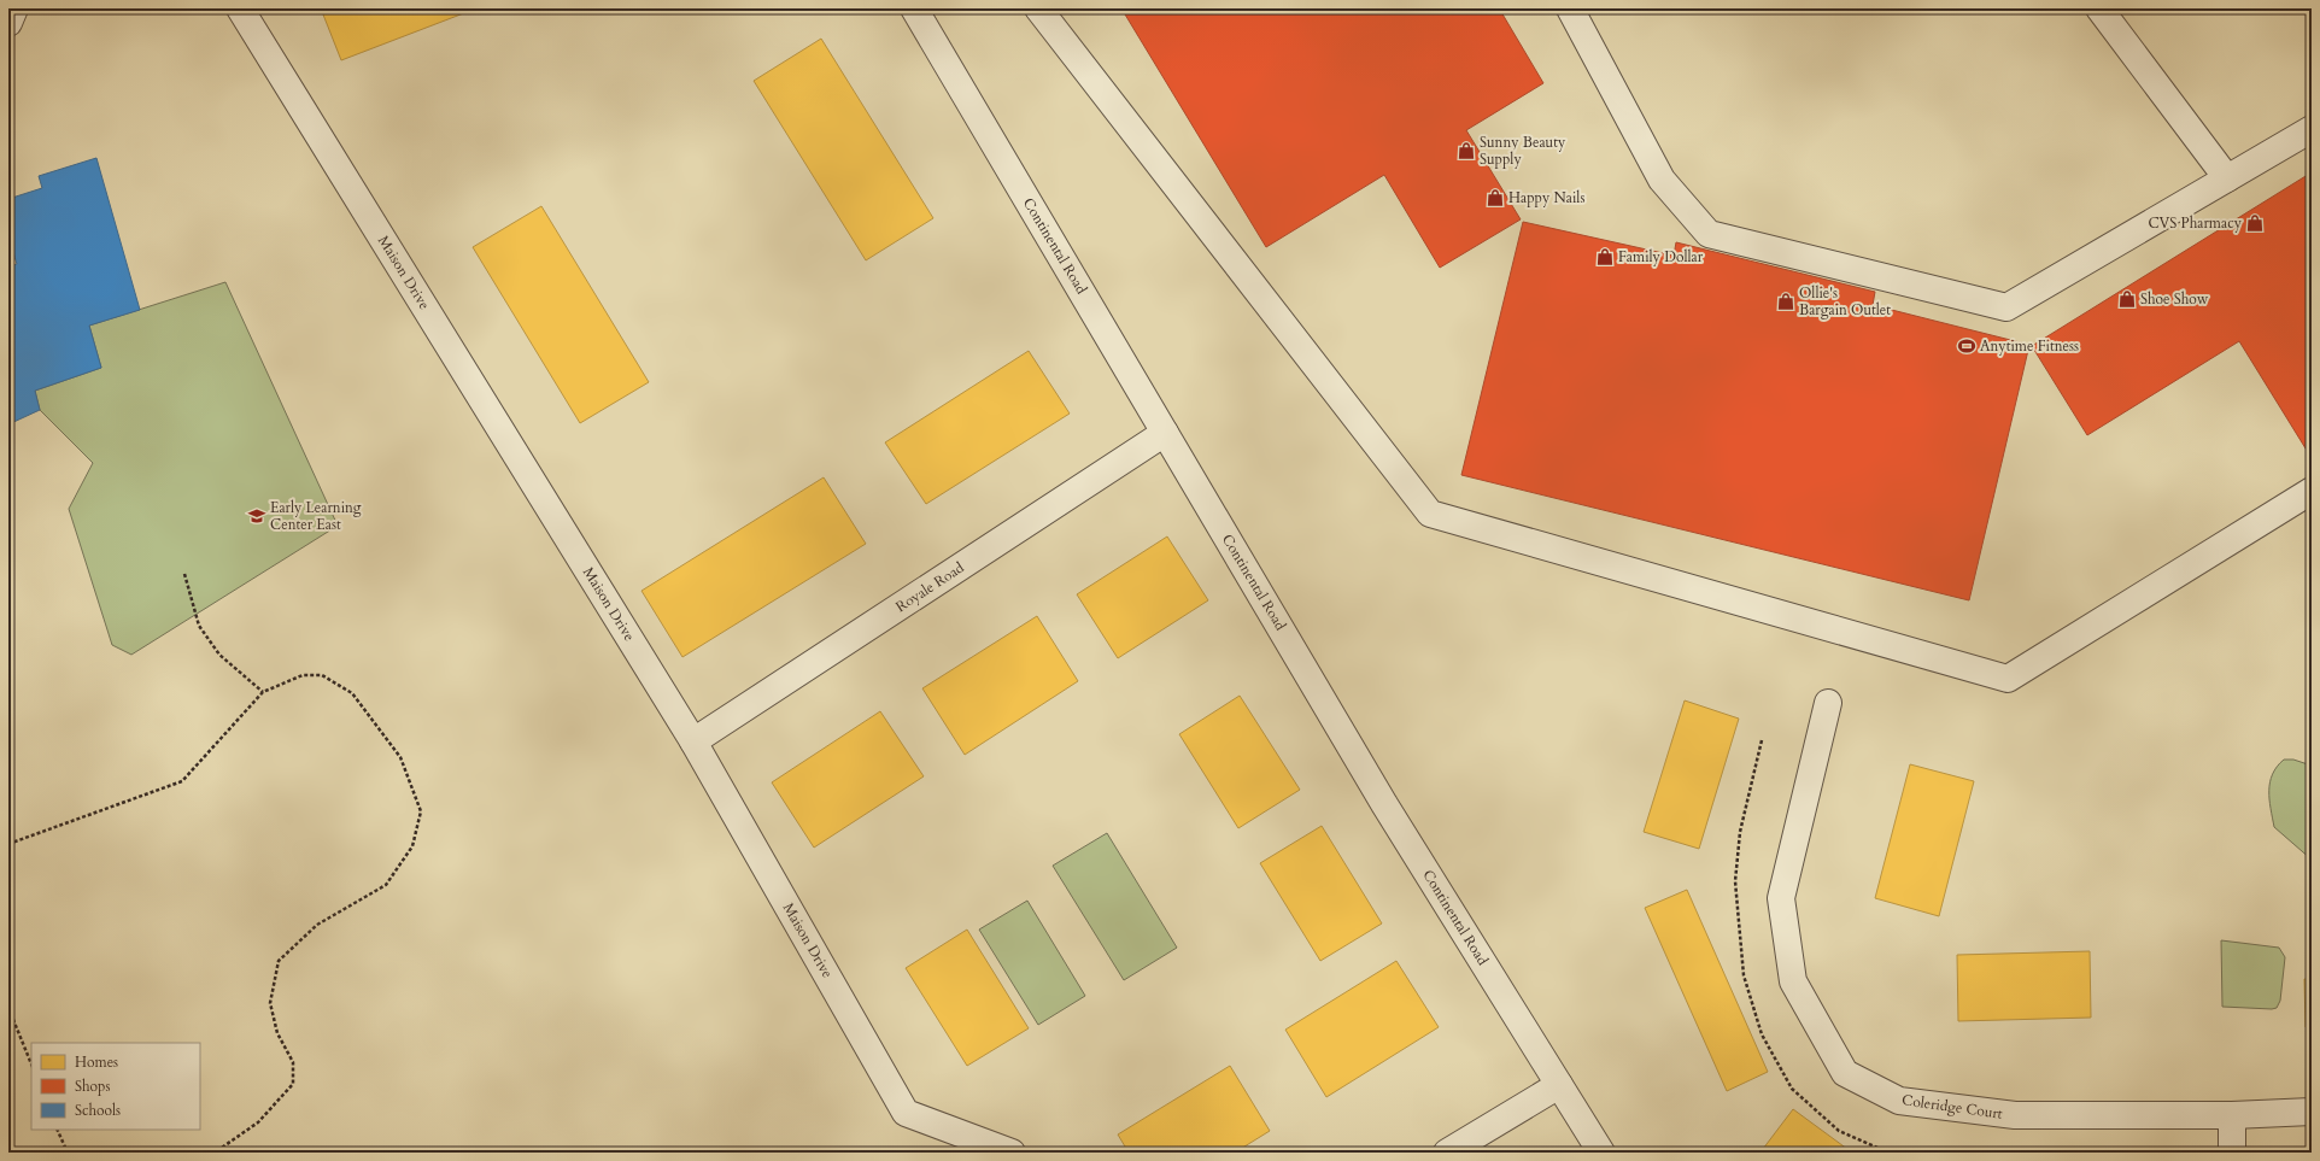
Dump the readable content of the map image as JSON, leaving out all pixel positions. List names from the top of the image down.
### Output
{
  "streets": {
    "street": [
      "Continental Road",
      "Maison Drive",
      "Royale Road",
      "Coleridge Court"
    ]
  },
  "crossings": [
    ["Continental Road", "Royale Road"],
    ["Maison Drive", "Royale Road"]
  ],
  "places": {
    "shop": [
      "Sunny Beauty Supply",
      "Happy Nails",
      "CVS Pharmacy",
      "Family Dollar",
      "Shoe Show",
      "Ollie's Bargain Outlet"
    ],
    "sports": ["Anytime Fitness"],
    "school or university": ["Early Learning Center East"]
  },
  "legend": ["Homes", "Shops", "Schools"]
}
